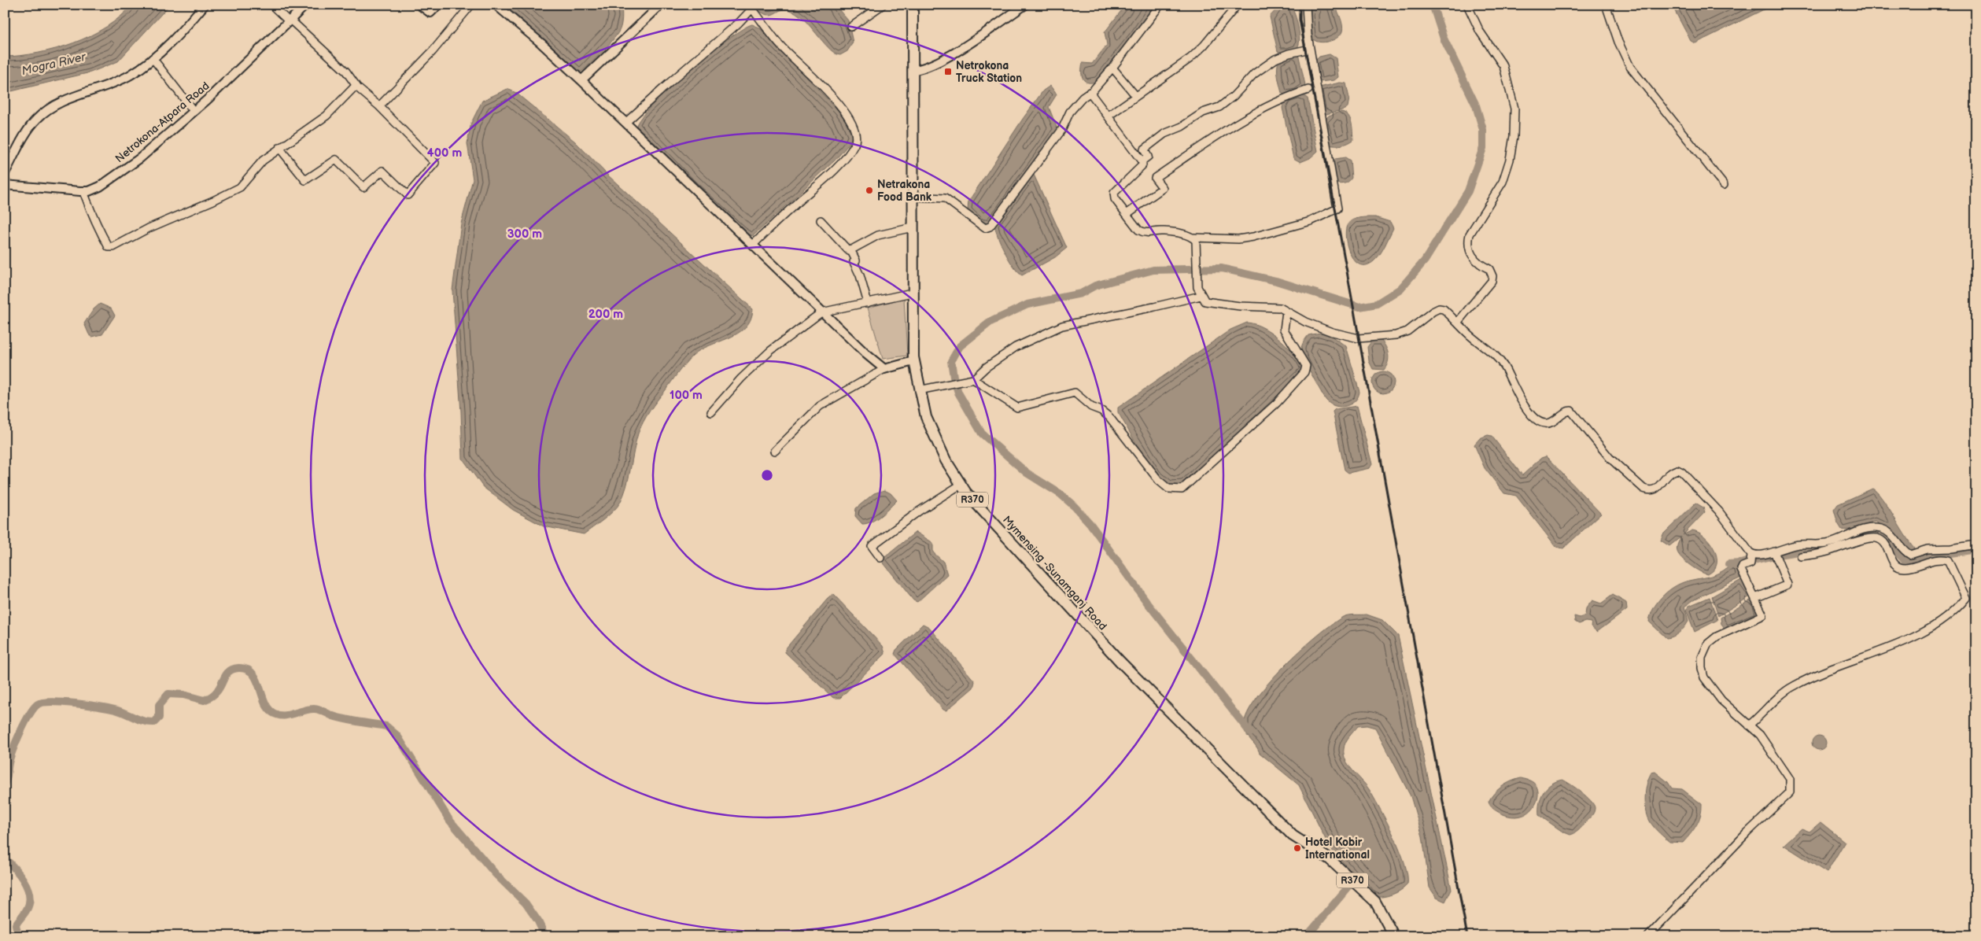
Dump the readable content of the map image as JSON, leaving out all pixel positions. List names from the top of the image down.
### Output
{
  "streets": {
    "main road": ["R370", "Mymensing -Sunamganj Road"],
    "street": ["Netrokona-Atpara Road"]
  },
  "water": ["Mogra River"],
  "places": {
    "transit": ["Netrokona Truck Station"],
    "other": ["Netrakona Food Bank", "Hotel Kobir International"]
  },
  "rings": [
    "400 m",
    "300 m",
    "200 m",
    "100 m"
  ]
}
